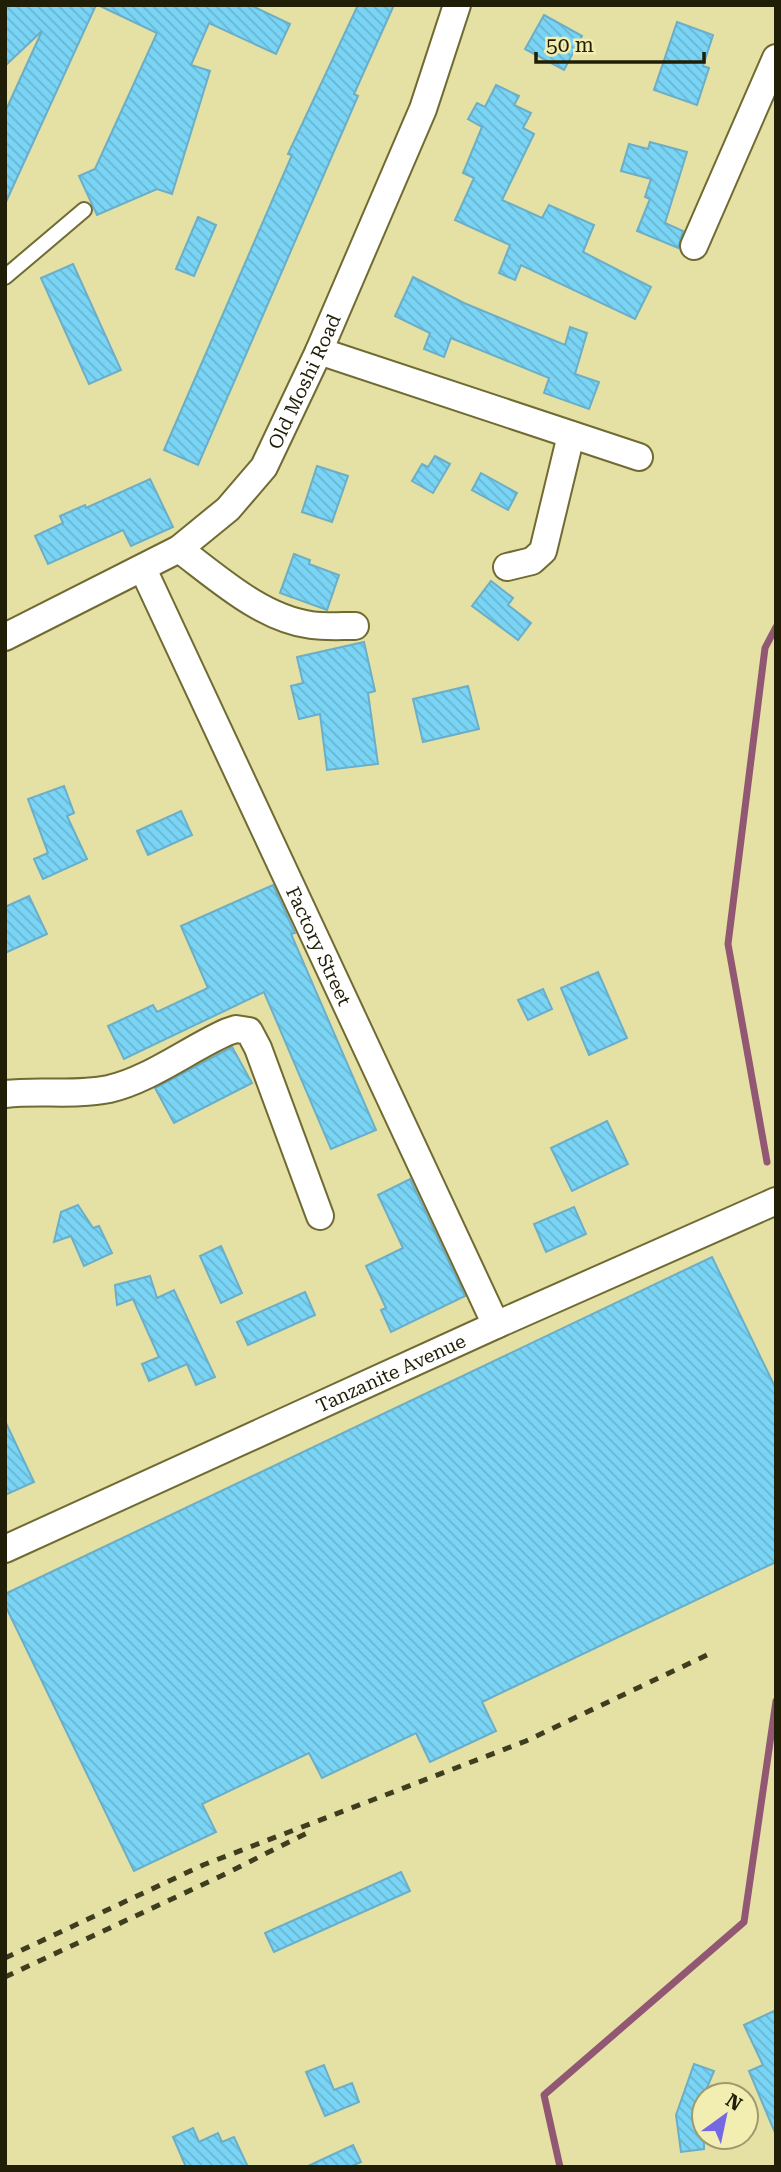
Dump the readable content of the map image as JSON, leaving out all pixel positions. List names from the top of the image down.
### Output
{
  "streets": {
    "street": ["Old Moshi Road", "Factory Street", "Tanzanite Avenue"]
  },
  "crossings": [
    ["Old Moshi Road", "Factory Street"],
    ["Factory Street", "Tanzanite Avenue"]
  ],
  "scale_bar": "50 m",
  "north": "top right"
}
